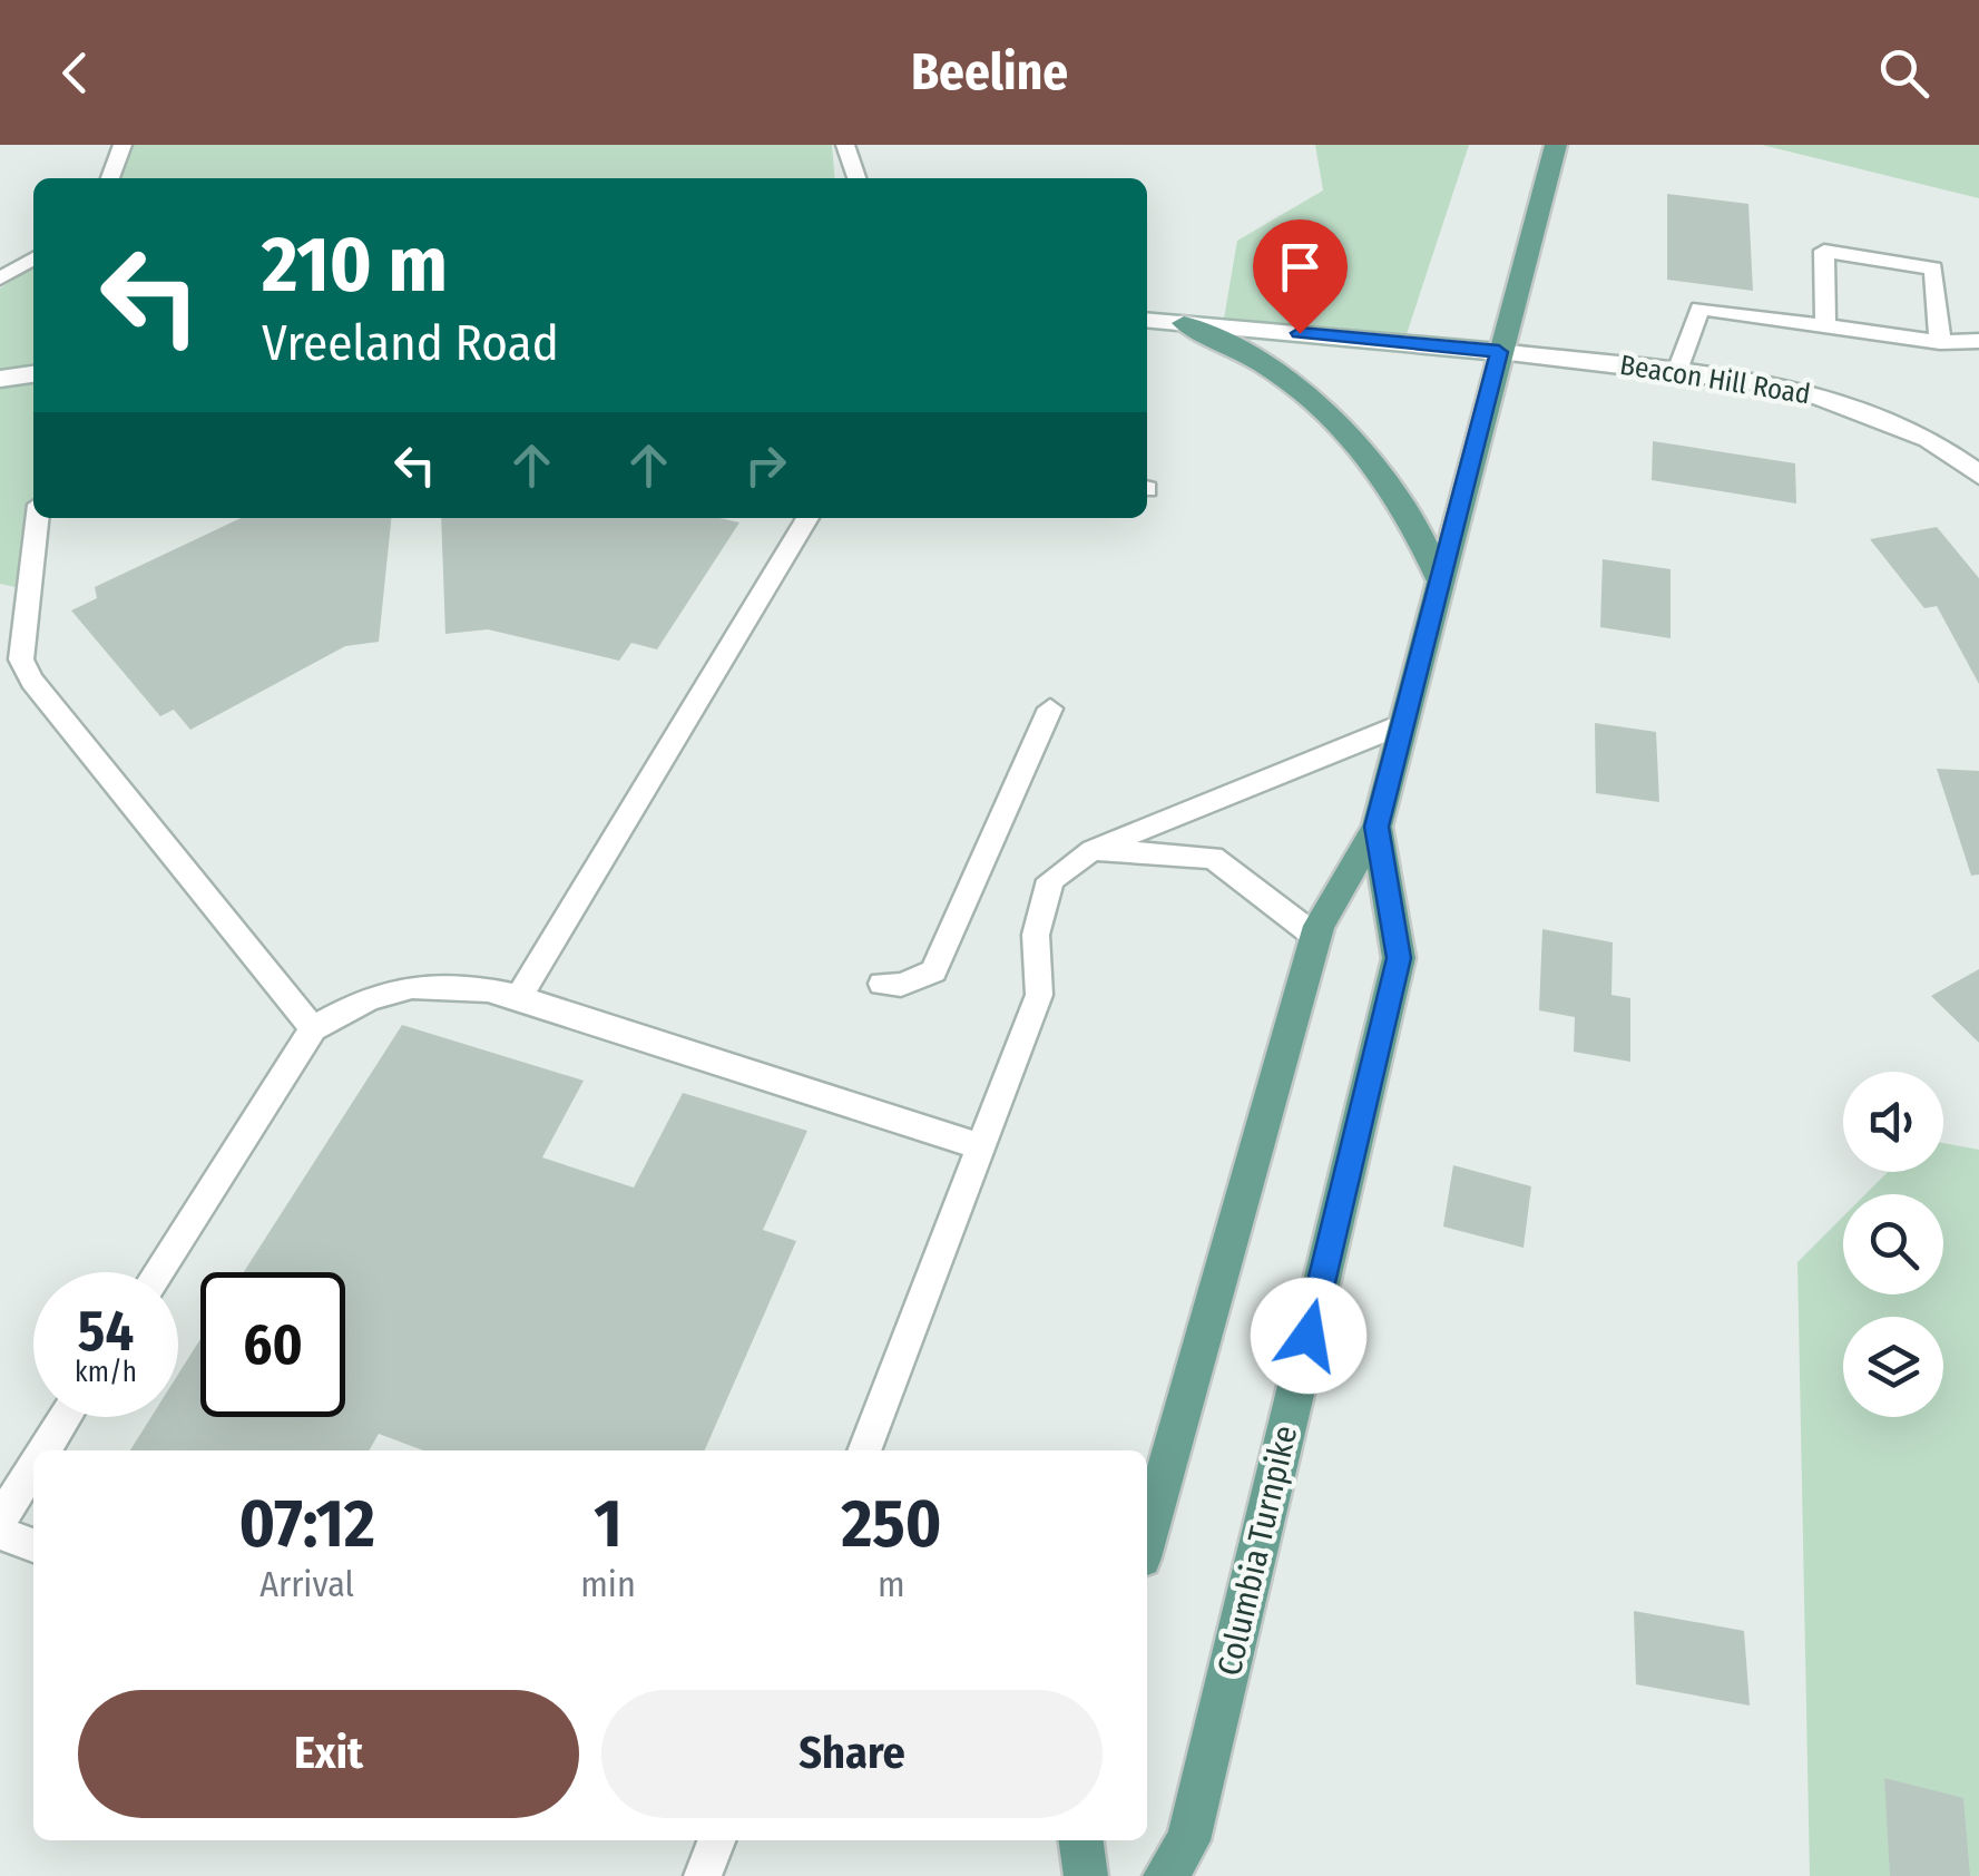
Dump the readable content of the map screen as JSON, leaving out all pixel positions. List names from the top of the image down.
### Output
{
  "streets": {
    "main road": ["Columbia Turnpike"],
    "street": ["Beacon Hill Road"]
  },
  "crossings": [
    ["Beacon Hill Road", "Columbia Turnpike"]
  ],
  "page": {
    "header": "Beeline",
    "turn": ["210 m", "Vreeland Road"],
    "speed": "54 km/h",
    "limit": "60",
    "eta": [
      "07:12",
      "Arrival",
      "1",
      "min",
      "250",
      "m"
    ],
    "buttons": ["Exit", "Share"]
  }
}
